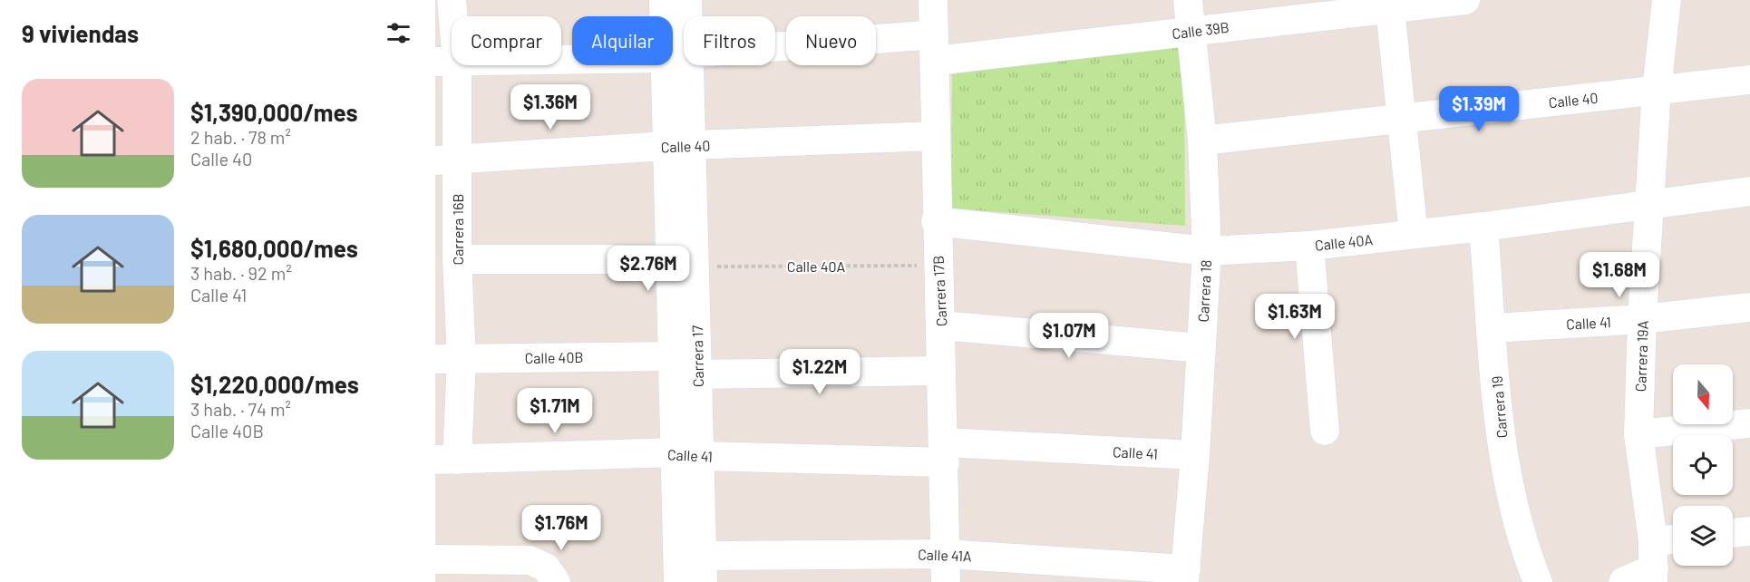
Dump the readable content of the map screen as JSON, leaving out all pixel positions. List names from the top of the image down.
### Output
{
  "streets": {
    "street": [
      "Calle 39B",
      "Calle 40",
      "Carrera 16B",
      "Calle 40A",
      "Carrera 17B",
      "Carrera 18",
      "Calle 41",
      "Carrera 17",
      "Carrera 19A",
      "Calle 40B",
      "Carrera 19",
      "Calle 41A"
    ]
  },
  "crossings": [
    ["Calle 39B", "Carrera 16B"],
    ["Calle 39B", "Carrera 17B"],
    ["Calle 39B", "Carrera 18"],
    ["Calle 39B", "Carrera 17"],
    ["Calle 40", "Carrera 16B"],
    ["Calle 40", "Carrera 17B"],
    ["Calle 40", "Carrera 18"],
    ["Calle 40", "Carrera 17"],
    ["Calle 40", "Carrera 19A"],
    ["Carrera 16B", "Calle 41"],
    ["Carrera 16B", "Calle 40B"],
    ["Calle 40A", "Carrera 17B"],
    ["Calle 40A", "Carrera 18"],
    ["Calle 40A", "Carrera 17"],
    ["Calle 40A", "Carrera 19A"],
    ["Calle 40A", "Carrera 19"],
    ["Carrera 17B", "Calle 41"],
    ["Carrera 17B", "Calle 41A"],
    ["Carrera 18", "Calle 41"],
    ["Carrera 18", "Calle 41A"],
    ["Calle 41", "Carrera 17"],
    ["Calle 41", "Carrera 19A"],
    ["Calle 41", "Carrera 19"],
    ["Carrera 17", "Calle 40B"],
    ["Carrera 17", "Calle 41A"]
  ],
  "north": "bottom",
  "page": {
    "heading": "9 viviendas",
    "chip": [
      "Comprar",
      "Alquilar",
      "Filtros",
      "Nuevo"
    ],
    "list": [
      {
        "name": "$1,390,000/mes",
        "note": "2 hab. · 78 m² · Calle 40"
      },
      {
        "name": "$1,680,000/mes",
        "note": "3 hab. · 92 m² · Calle 41"
      },
      {
        "name": "$1,220,000/mes",
        "note": "3 hab. · 74 m² · Calle 40B"
      }
    ],
    "price": [
      "$1.36M",
      "$1.39M",
      "$2.76M",
      "$1.68M",
      "$1.63M",
      "$1.07M",
      "$1.22M",
      "$1.71M",
      "$1.76M"
    ]
  }
}
